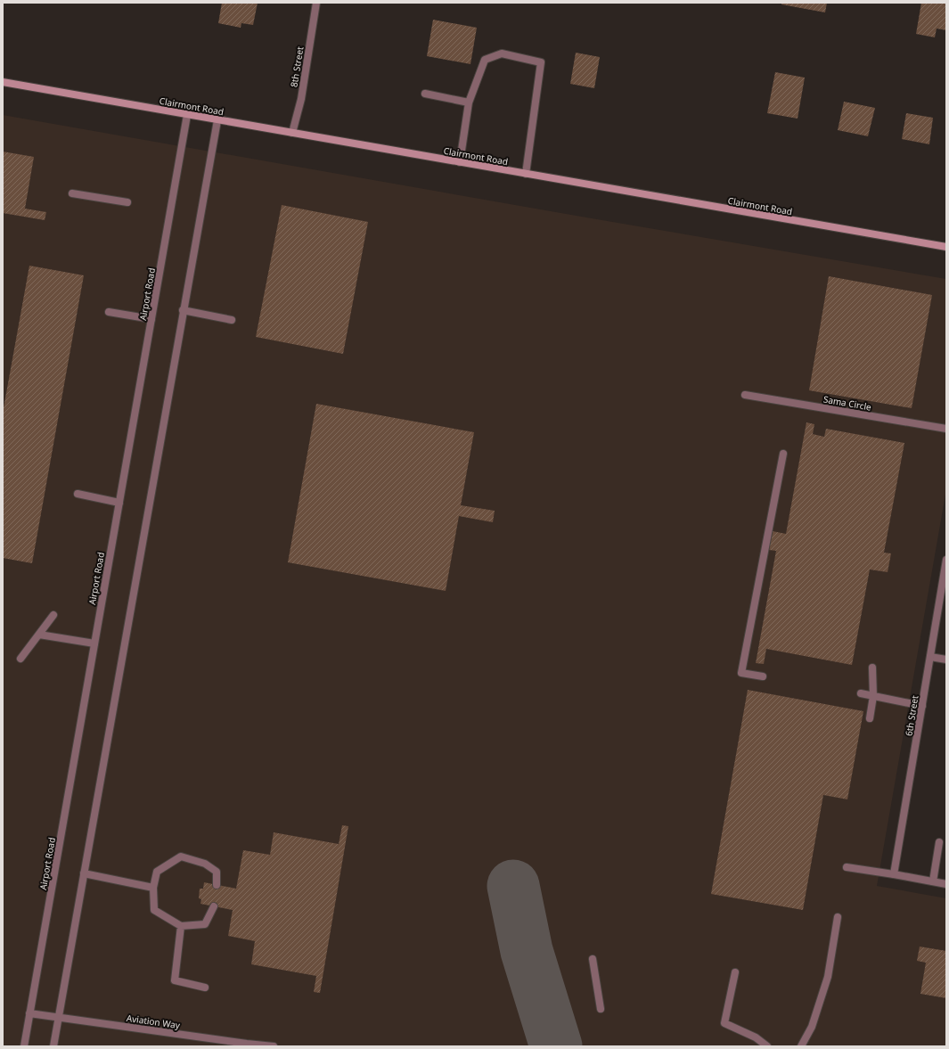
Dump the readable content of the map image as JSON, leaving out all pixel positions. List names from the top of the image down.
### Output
{
  "streets": {
    "main road": ["Clairmont Road"],
    "street": [
      "8th Street",
      "Airport Road",
      "Sama Circle",
      "6th Street",
      "Aviation Way"
    ]
  },
  "crossings": [
    ["8th Street", "Clairmont Road"],
    ["Clairmont Road", "Airport Road"],
    ["Airport Road", "Aviation Way"]
  ]
}
